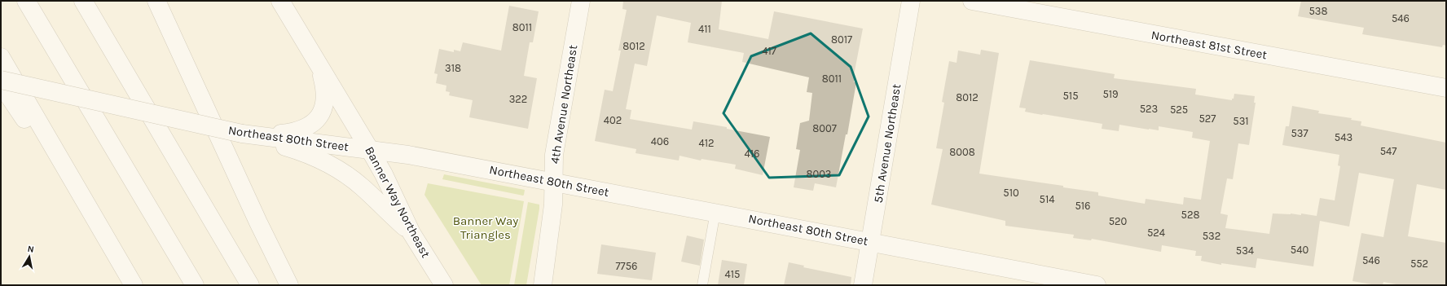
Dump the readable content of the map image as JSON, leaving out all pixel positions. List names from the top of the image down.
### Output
{
  "streets": {
    "main road": [
      "Northeast 81st Street",
      "4th Avenue Northeast",
      "Northeast 80th Street",
      "5th Avenue Northeast",
      "Banner Way Northeast"
    ]
  },
  "crossings": [
    ["4th Avenue Northeast", "Northeast 80th Street"],
    ["Northeast 80th Street", "5th Avenue Northeast"],
    ["Northeast 80th Street", "Banner Way Northeast"]
  ],
  "parks": ["Banner Way Triangles"],
  "house_numbers": [
    "538",
    "546",
    "8011",
    "411",
    "8017",
    "8012",
    "417",
    "318",
    "8011",
    "519",
    "515",
    "8012",
    "322",
    "523",
    "525",
    "527",
    "402",
    "531",
    "8007",
    "537",
    "543",
    "406",
    "412",
    "547",
    "8008",
    "416",
    "8003",
    "510",
    "514",
    "516",
    "528",
    "520",
    "524",
    "532",
    "540",
    "534",
    "546",
    "552",
    "7756",
    "415"
  ],
  "north": "top"
}
